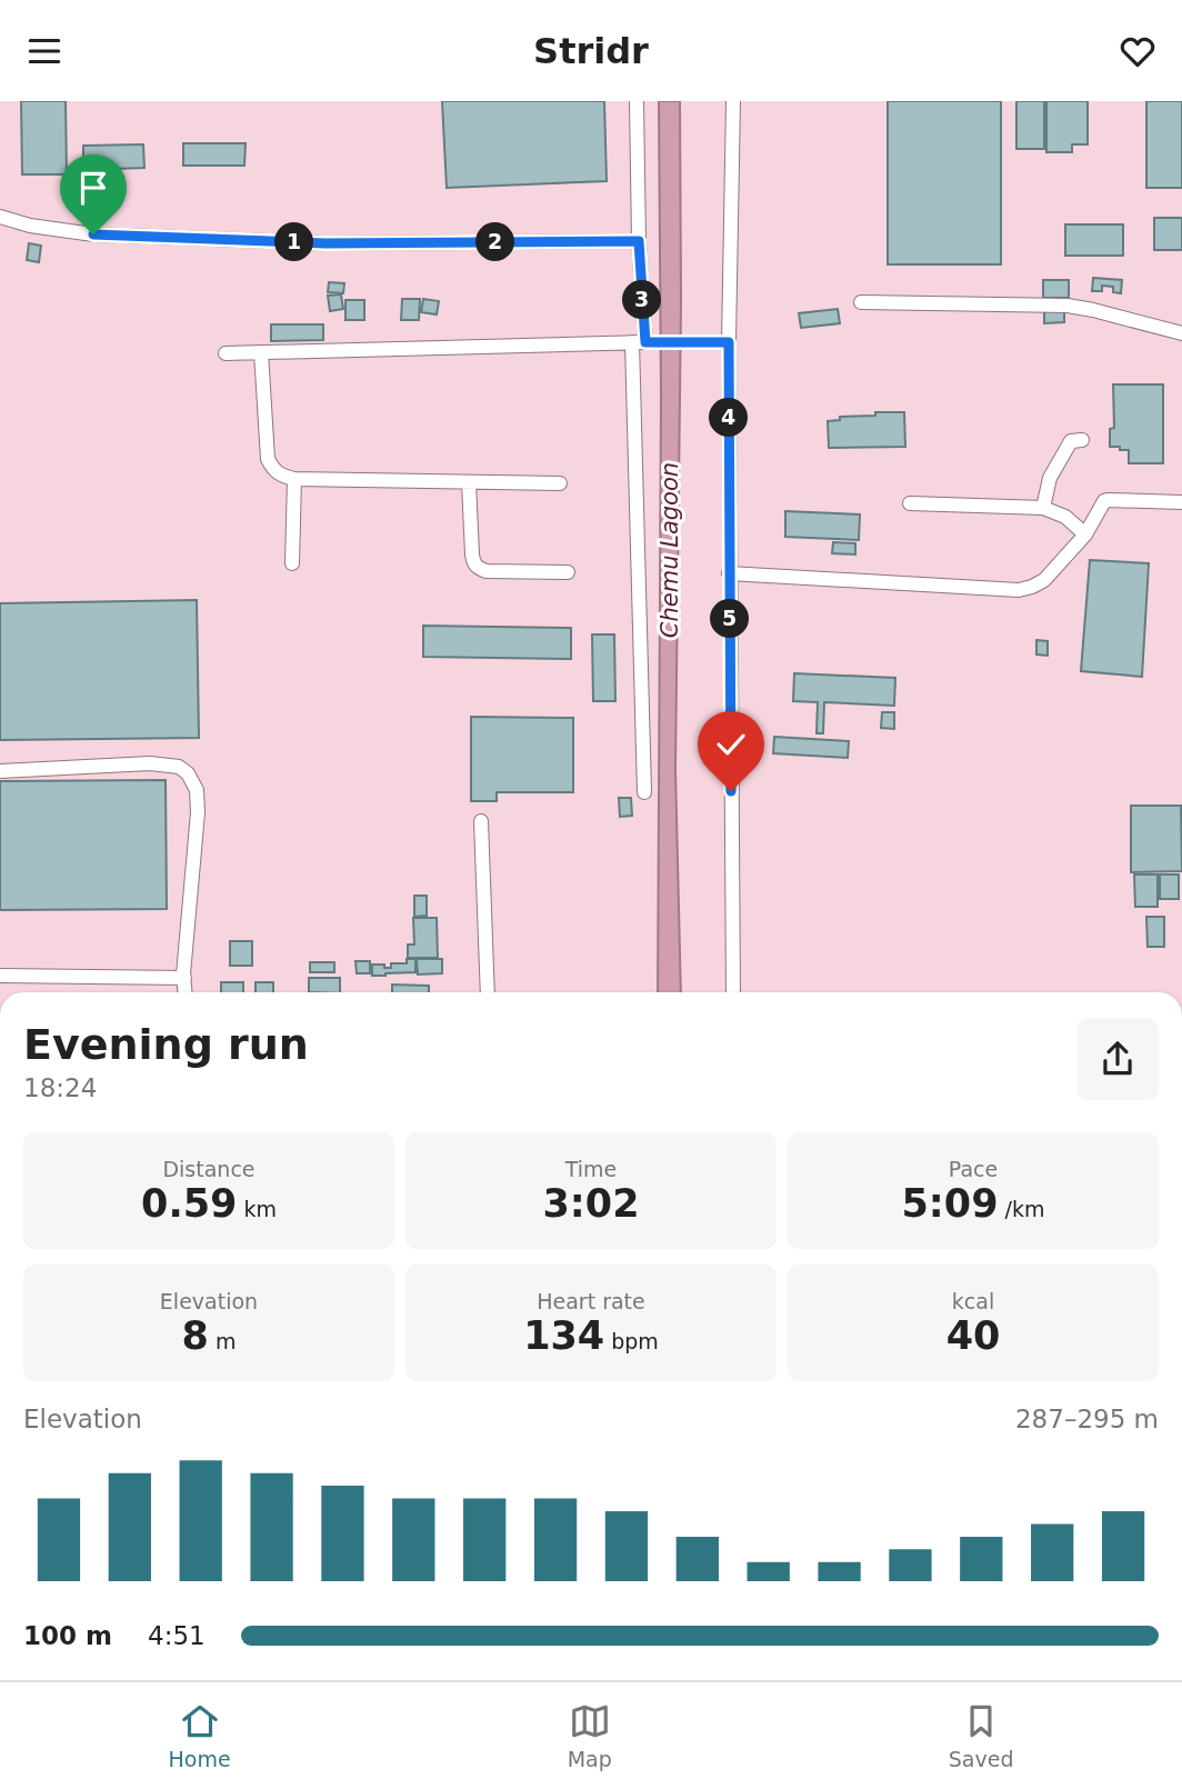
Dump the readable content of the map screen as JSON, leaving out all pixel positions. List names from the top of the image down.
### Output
{
  "water": ["Chemu Lagoon"],
  "page": {
    "header": "Stridr",
    "pins": [
      "1",
      "2",
      "3",
      "4",
      "5"
    ],
    "heading": ["Evening run", "18:24"],
    "stats": [
      ["Distance", "0.59 km"],
      ["Time", "3:02"],
      ["Pace", "5:09 /km"],
      ["Elevation", "8 m"],
      ["Heart rate", "134 bpm"],
      ["kcal", "40"]
    ],
    "chart": ["Elevation", "287–295 m"],
    "list": [
      {
        "name": "100 m",
        "note": "4:51"
      }
    ],
    "tabs": ["Home", "Map", "Saved"]
  }
}
